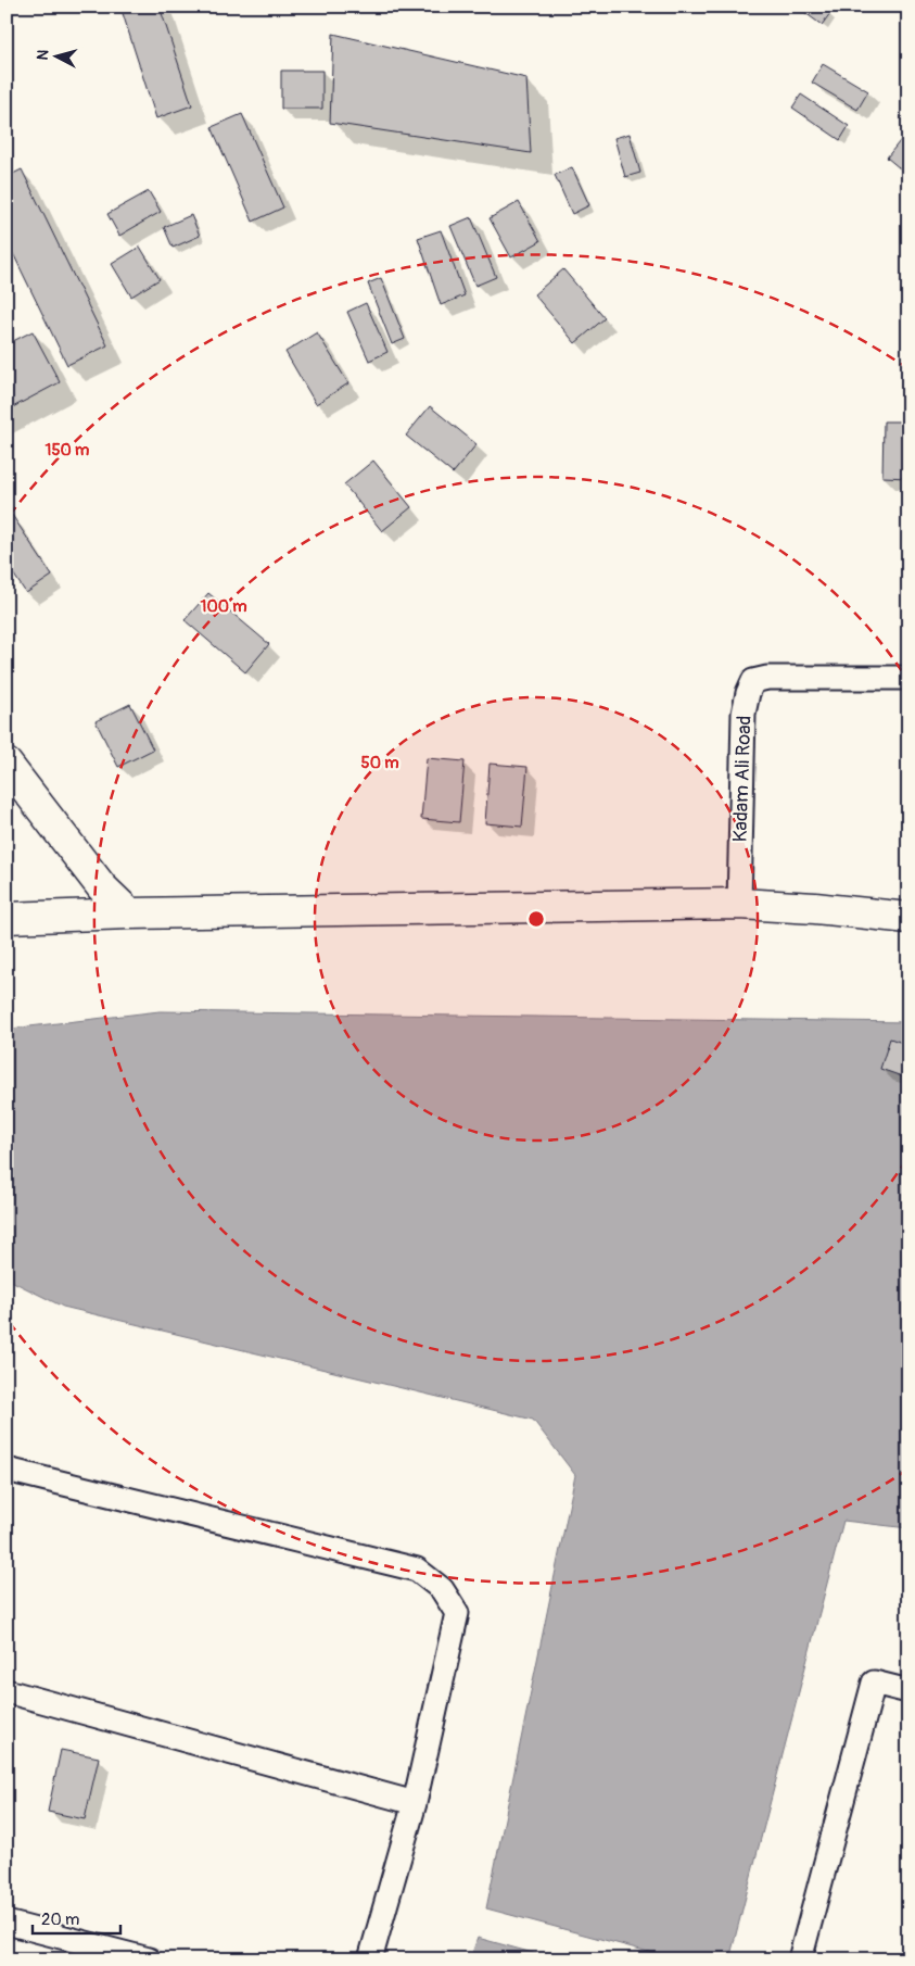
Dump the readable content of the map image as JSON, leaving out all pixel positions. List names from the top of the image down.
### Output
{
  "streets": {
    "street": ["Kadam Ali Road"]
  },
  "scale_bar": "20 m",
  "north": "left",
  "rings": ["150 m", "100 m", "50 m"]
}
